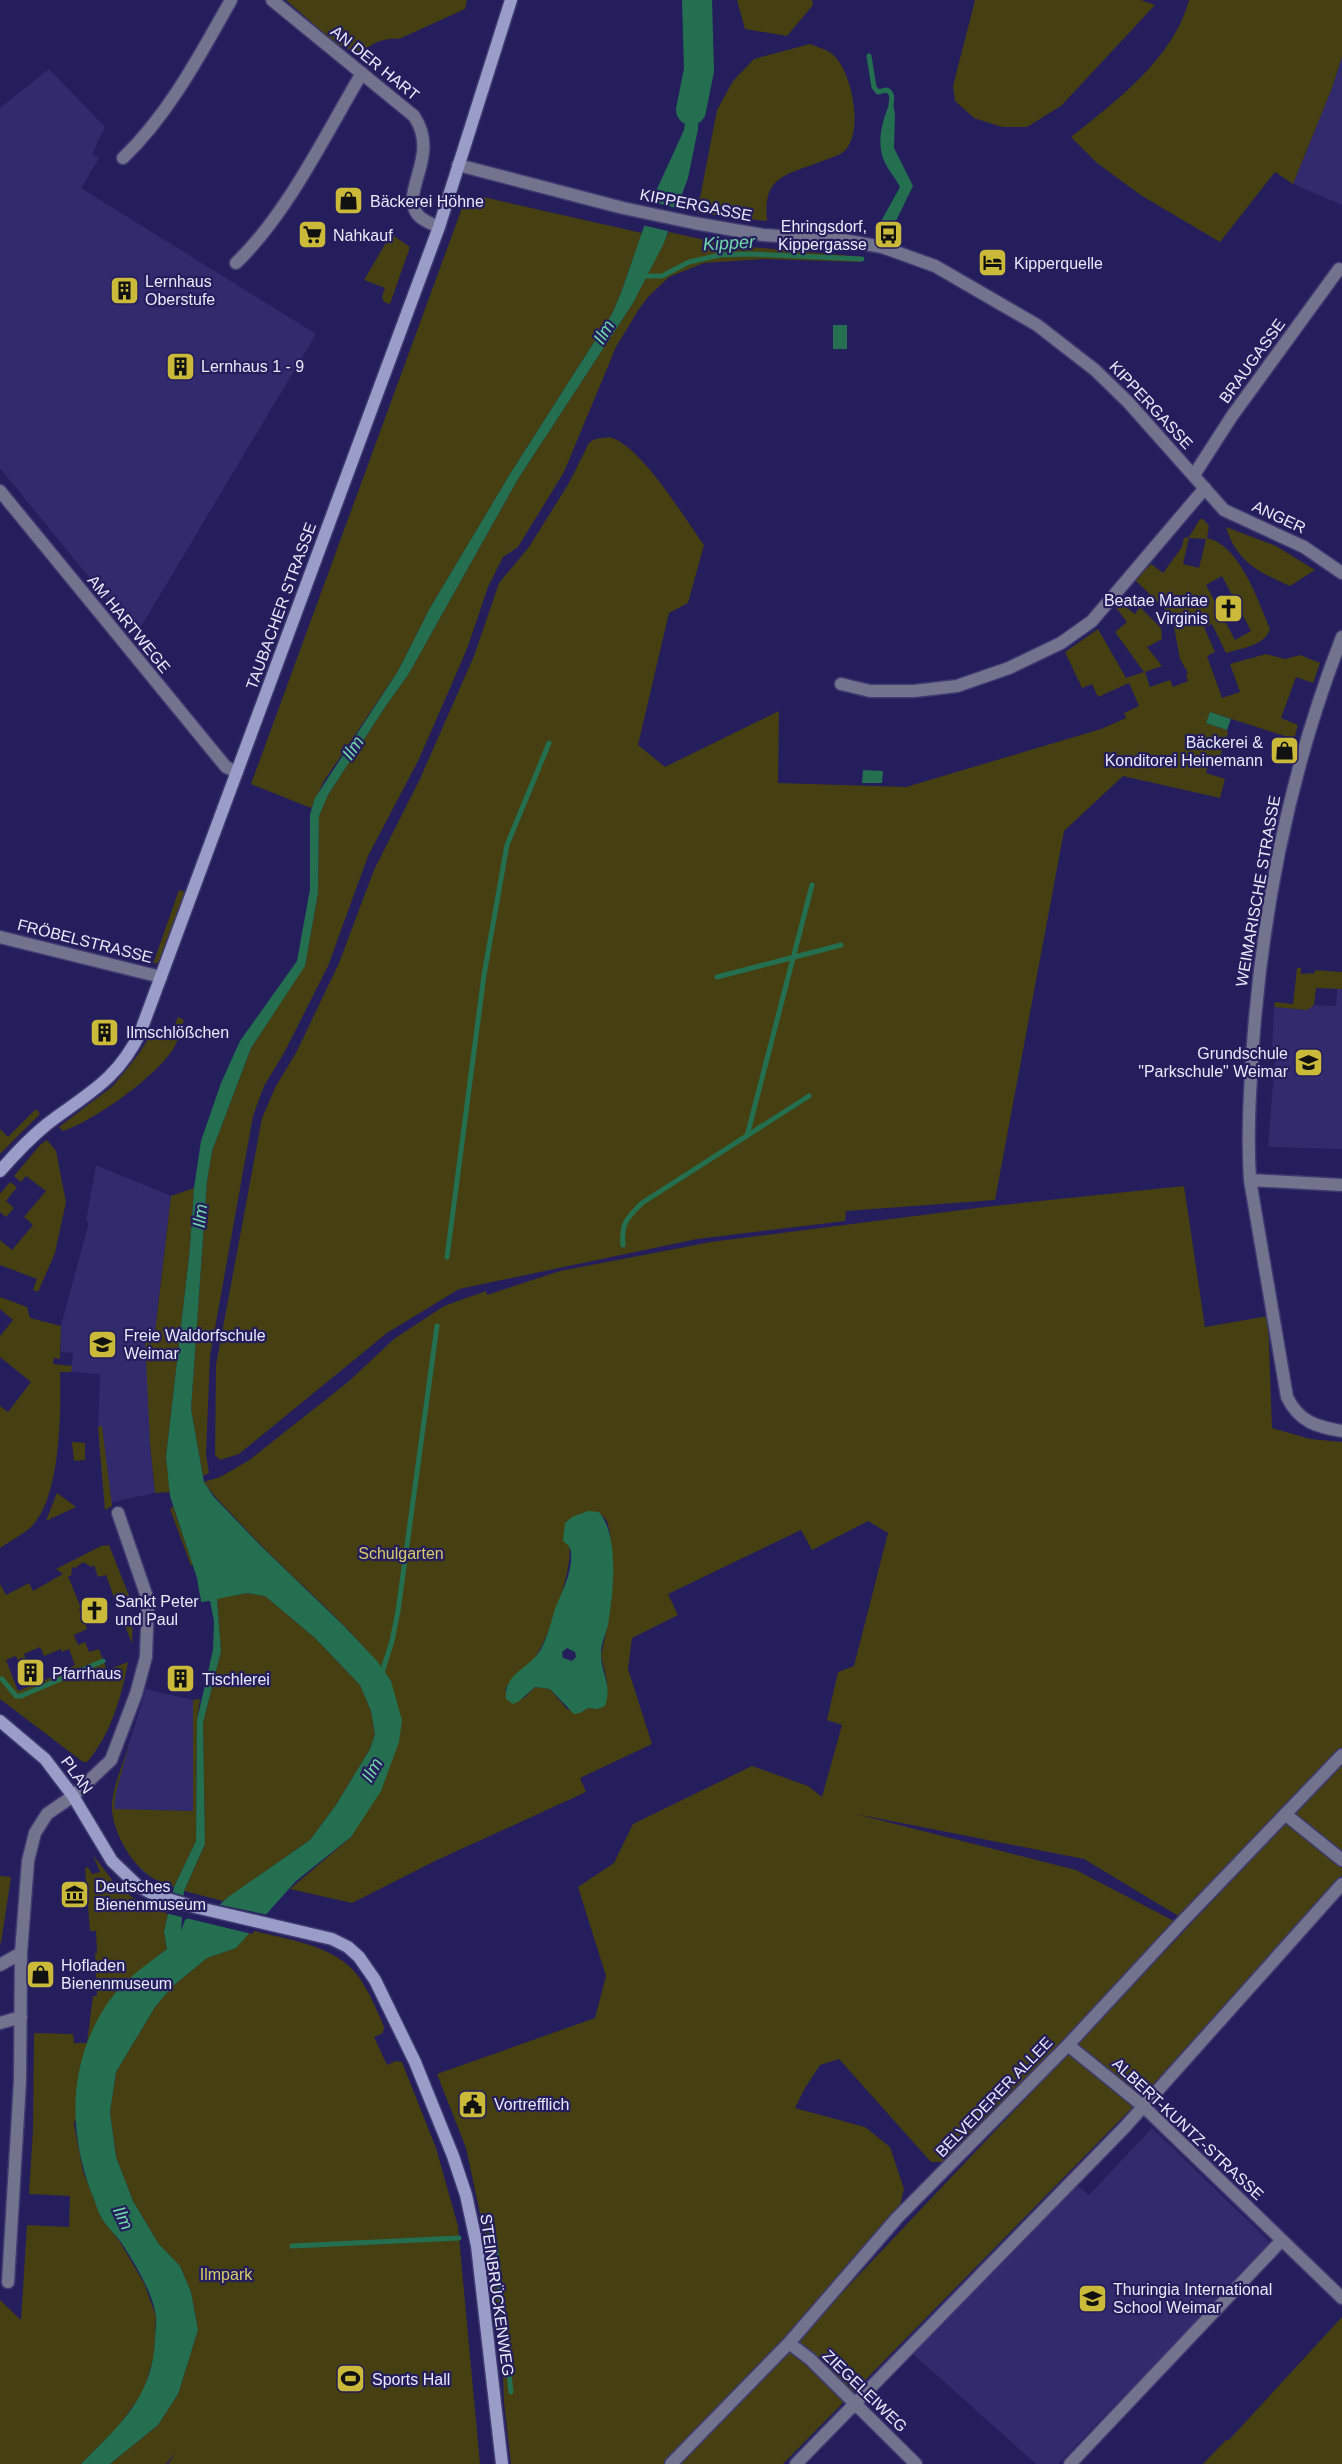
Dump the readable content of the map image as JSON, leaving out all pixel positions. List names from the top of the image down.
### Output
{
  "streets": {
    "street": [
      "AN DER HART",
      "KIPPERGASSE",
      "BRAUGASSE",
      "ANGER",
      "TAUBACHER STRASSE",
      "AM HARTWEGE",
      "WEIMARISCHE STRASSE",
      "FRÖBELSTRASSE",
      "PLAN",
      "BELVEDERER ALLEE",
      "ALBERT-KUNTZ-STRASSE",
      "STEINBRÜCKENWEG",
      "ZIEGELEIWEG"
    ]
  },
  "crossings": [
    ["AN DER HART", "TAUBACHER STRASSE"],
    ["KIPPERGASSE", "BRAUGASSE"],
    ["KIPPERGASSE", "ANGER"],
    ["KIPPERGASSE", "TAUBACHER STRASSE"],
    ["TAUBACHER STRASSE", "AM HARTWEGE"],
    ["TAUBACHER STRASSE", "FRÖBELSTRASSE"],
    ["PLAN", "STEINBRÜCKENWEG"],
    ["BELVEDERER ALLEE", "ALBERT-KUNTZ-STRASSE"],
    ["BELVEDERER ALLEE", "ZIEGELEIWEG"]
  ],
  "water": ["Kipper", "Ilm"],
  "parks": ["Schulgarten", "Ilmpark"],
  "places": {
    "shop": ["Bäckerei Höhne", "Bäckerei & Konditorei Heinemann", "Hofladen Bienenmuseum"],
    "supermarket": ["Nahkauf"],
    "bus stop": ["Ehringsdorf, Kippergasse"],
    "hotel": ["Kipperquelle"],
    "building": [
      "Lernhaus Oberstufe",
      "Lernhaus 1 - 9",
      "Ilmschlößchen",
      "Pfarrhaus",
      "Tischlerei"
    ],
    "church": ["Beatae Mariae Virginis", "Sankt Peter und Paul"],
    "school or university": ["Grundschule \"Parkschule\" Weimar", "Freie Waldorfschule Weimar", "Thuringia International School Weimar"],
    "museum": ["Deutsches Bienenmuseum"],
    "public building": ["Vortrefflich"],
    "sports": ["Sports Hall"]
  }
}
